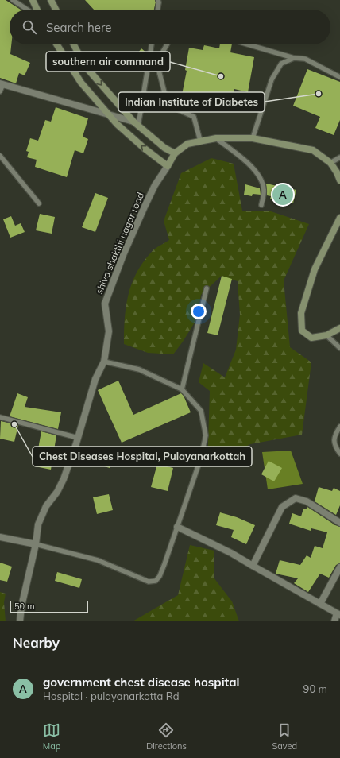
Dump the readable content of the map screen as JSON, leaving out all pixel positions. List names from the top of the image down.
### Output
{
  "streets": {
    "street": ["shiva shakthi nagar road"]
  },
  "places": ["southern air command", "Indian Institute of Diabetes", "Chest Diseases Hospital, Pulayanarkottah"],
  "scale_bar": "50 m",
  "page": {
    "search": "Search here",
    "pins": "A",
    "scale": "50 m",
    "heading": "Nearby",
    "list": [
      {
        "mark": "A",
        "name": "government chest disease hospital",
        "note": "Hospital · pulayanarkotta Rd",
        "value": "90 m"
      }
    ],
    "nav": ["Map", "Directions", "Saved"]
  }
}
